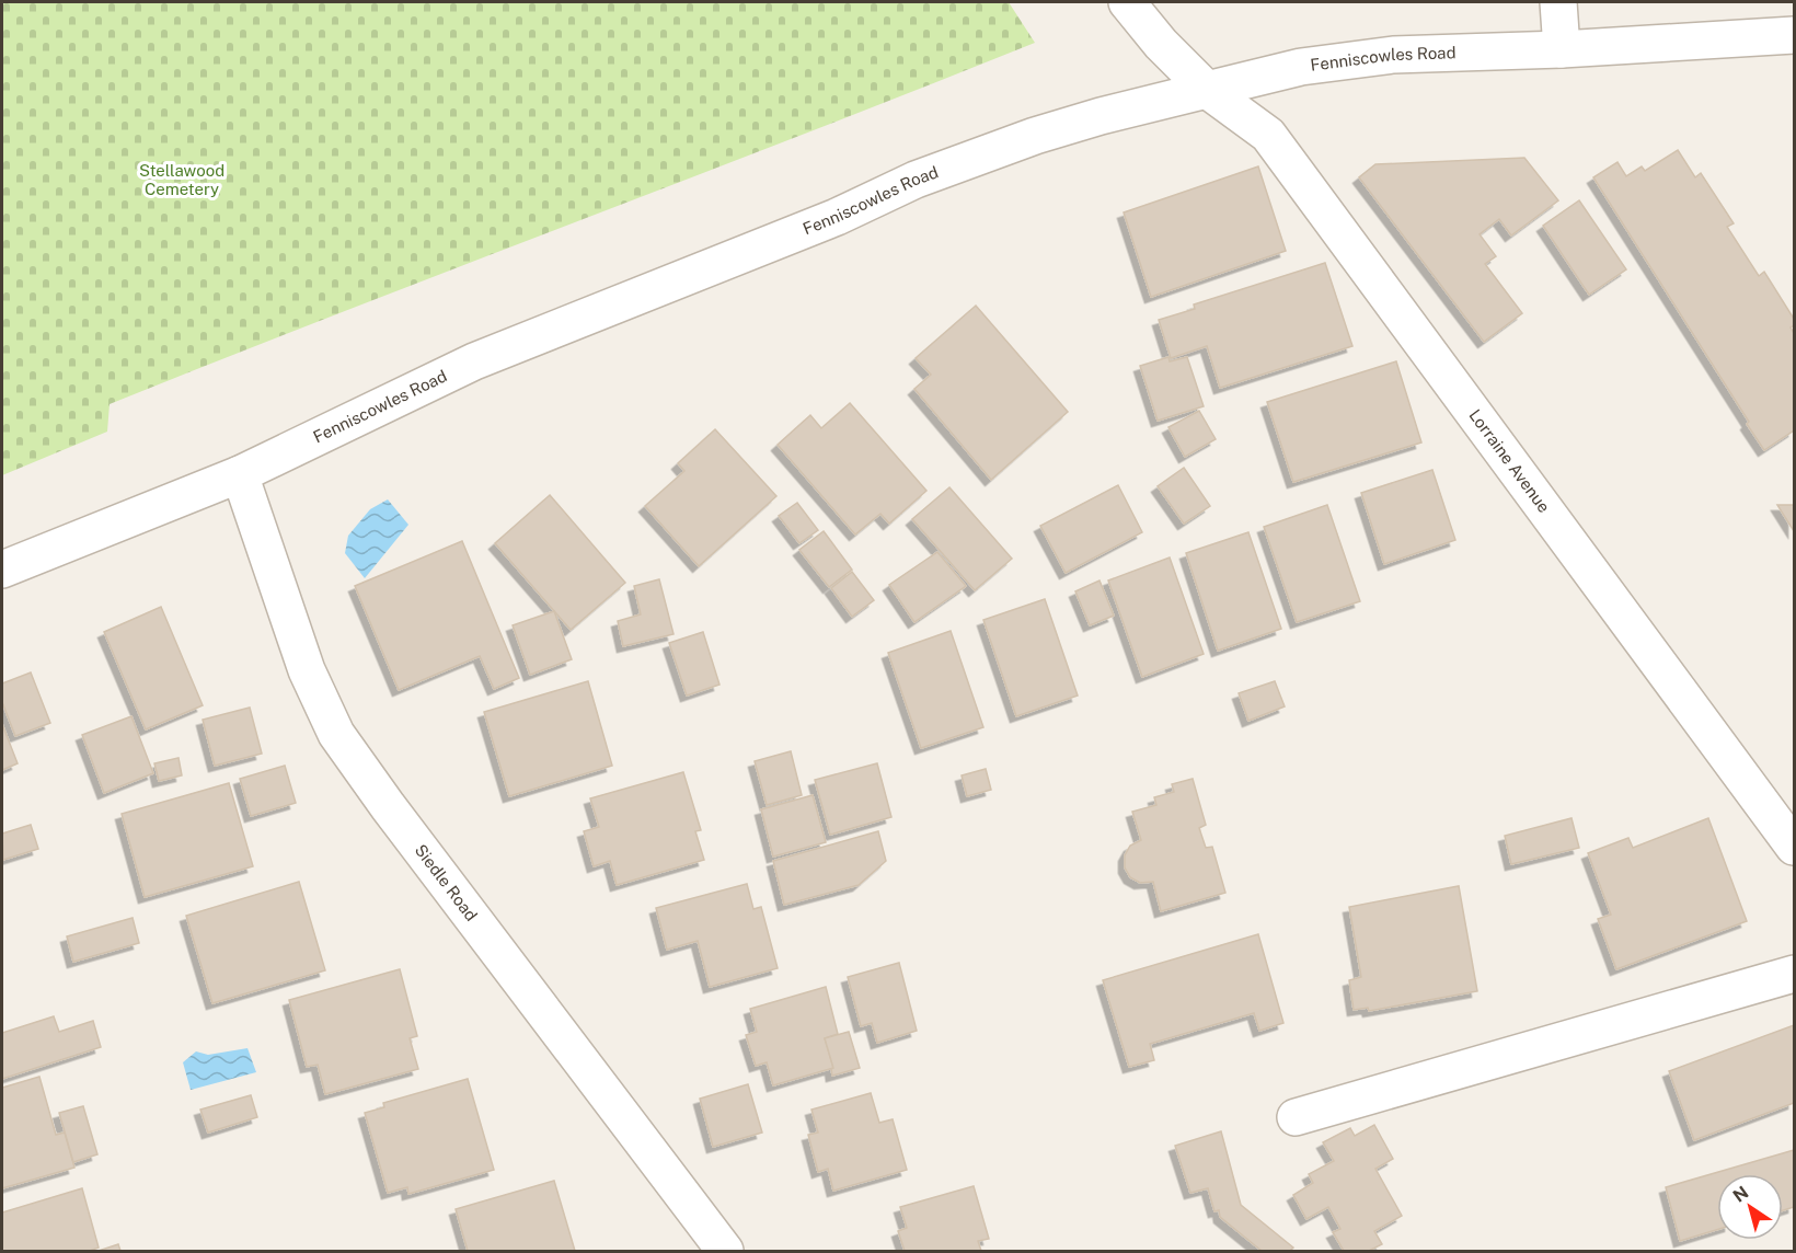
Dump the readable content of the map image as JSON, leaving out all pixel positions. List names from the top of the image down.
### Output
{
  "streets": {
    "street": ["Fenniscowles Road", "Lorraine Avenue", "Siedle Road"]
  },
  "crossings": [
    ["Fenniscowles Road", "Lorraine Avenue"],
    ["Fenniscowles Road", "Siedle Road"]
  ],
  "parks": ["Stellawood Cemetery"],
  "north": "top left"
}
